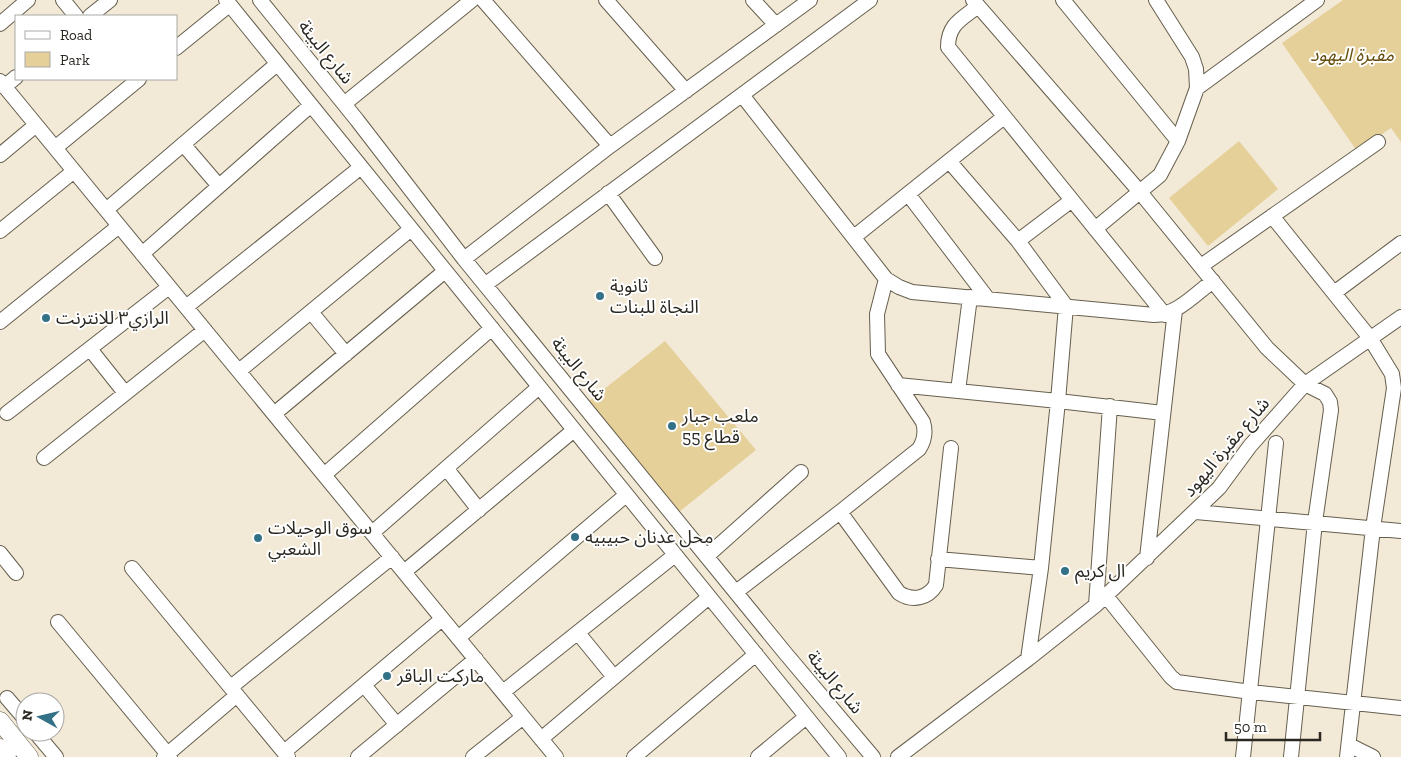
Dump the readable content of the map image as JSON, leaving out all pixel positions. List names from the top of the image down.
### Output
{
  "streets": {
    "street": ["شارع البيئة", "شارع مقبرة اليهود"]
  },
  "parks": ["مقبرة اليهود"],
  "places": [
    "ثانوية النجاة للبنات",
    "الرازي٣ للانترنت",
    "ملعب جبار قطاع 55",
    "محل عدنان حبيبيه",
    "سوق الوحيلات الشعبي",
    "ال كريم",
    "ماركت الباقر"
  ],
  "legend": ["Road", "Park"],
  "scale_bar": "50 m",
  "north": "left"
}
